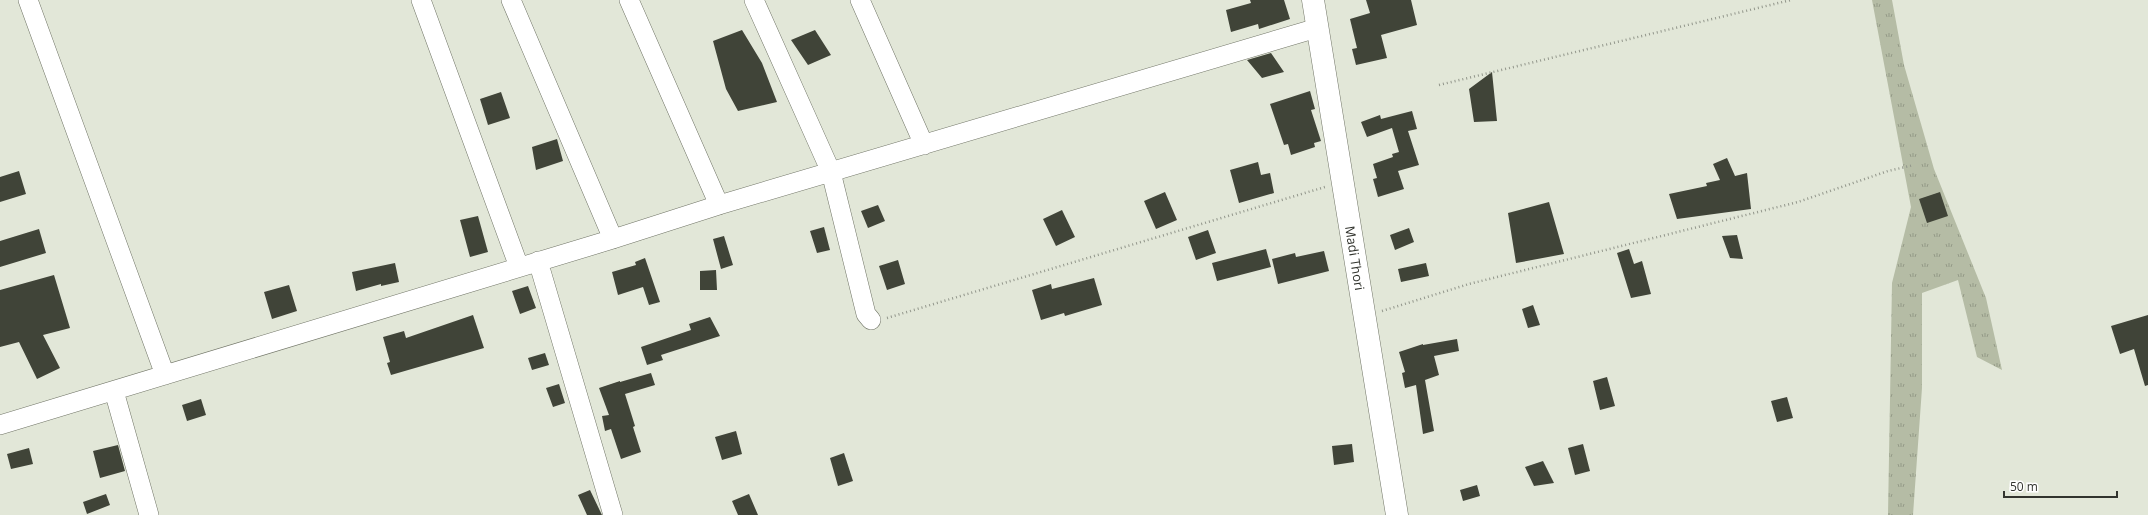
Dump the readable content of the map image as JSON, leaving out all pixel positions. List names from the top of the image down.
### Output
{
  "streets": {
    "main road": ["Madi Thori"]
  },
  "scale_bar": "50 m"
}
